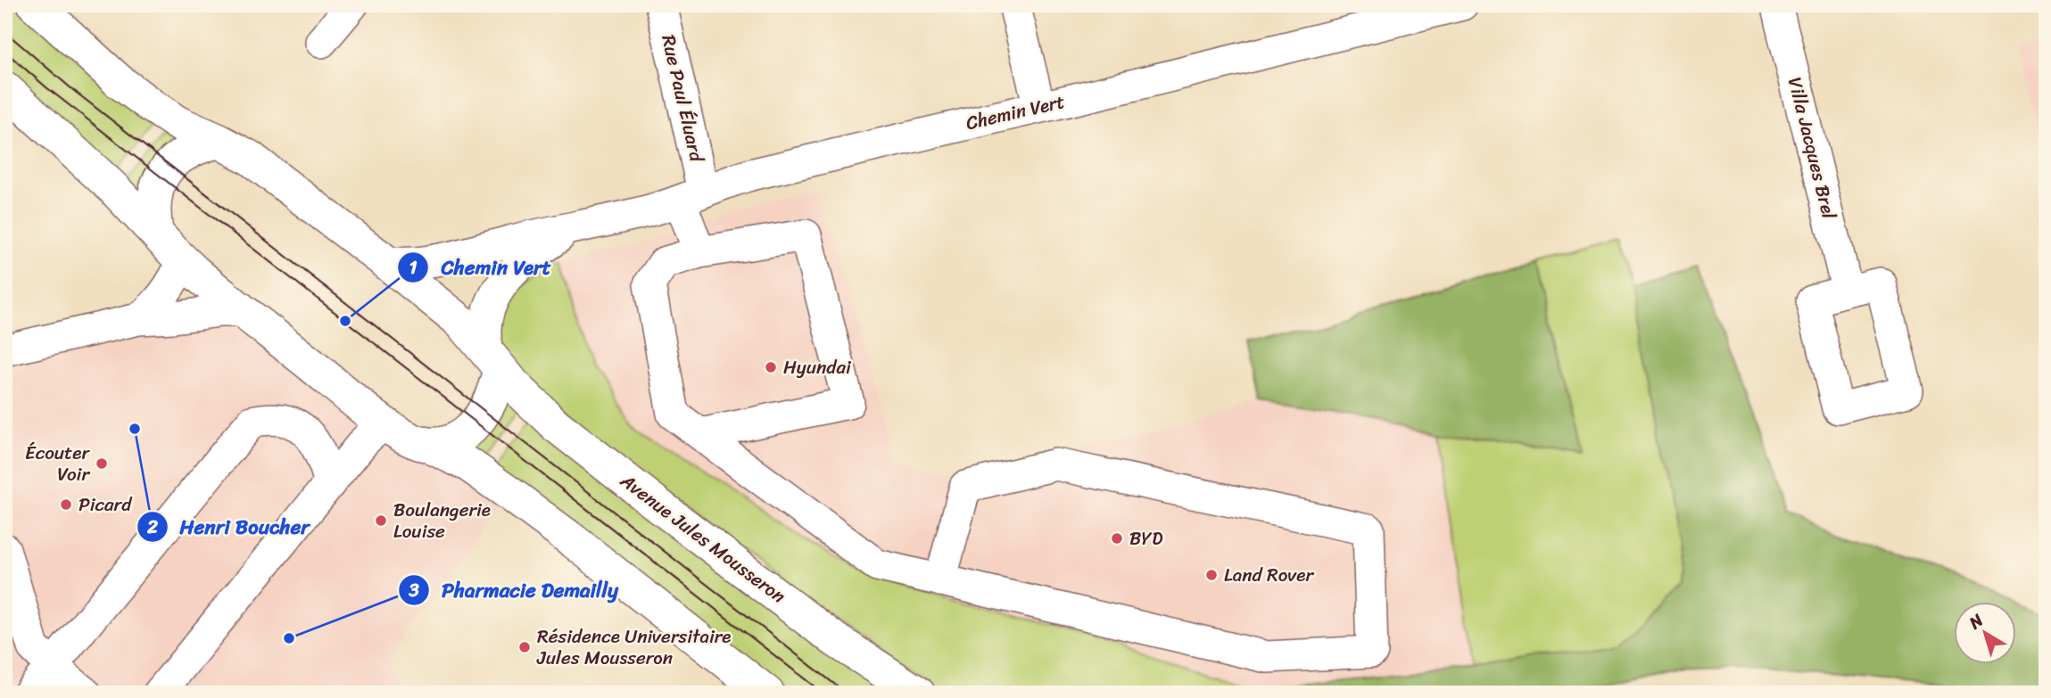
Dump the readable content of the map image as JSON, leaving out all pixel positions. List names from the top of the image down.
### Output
{
  "streets": {
    "main road": ["Avenue Jules Mousseron"],
    "street": ["Rue Paul Éluard", "Chemin Vert", "Villa Jacques Brel"]
  },
  "crossings": [
    ["Rue Paul Éluard", "Chemin Vert"],
    ["Chemin Vert", "Avenue Jules Mousseron"]
  ],
  "places": [
    "Chemin Vert",
    "Hyundai",
    "Henri Boucher",
    "Écouter Voir",
    "Picard",
    "Boulangerie Louise",
    "BYD",
    "Land Rover",
    "Pharmacie Demailly",
    "Résidence Universitaire Jules Mousseron"
  ],
  "north": "top left"
}
